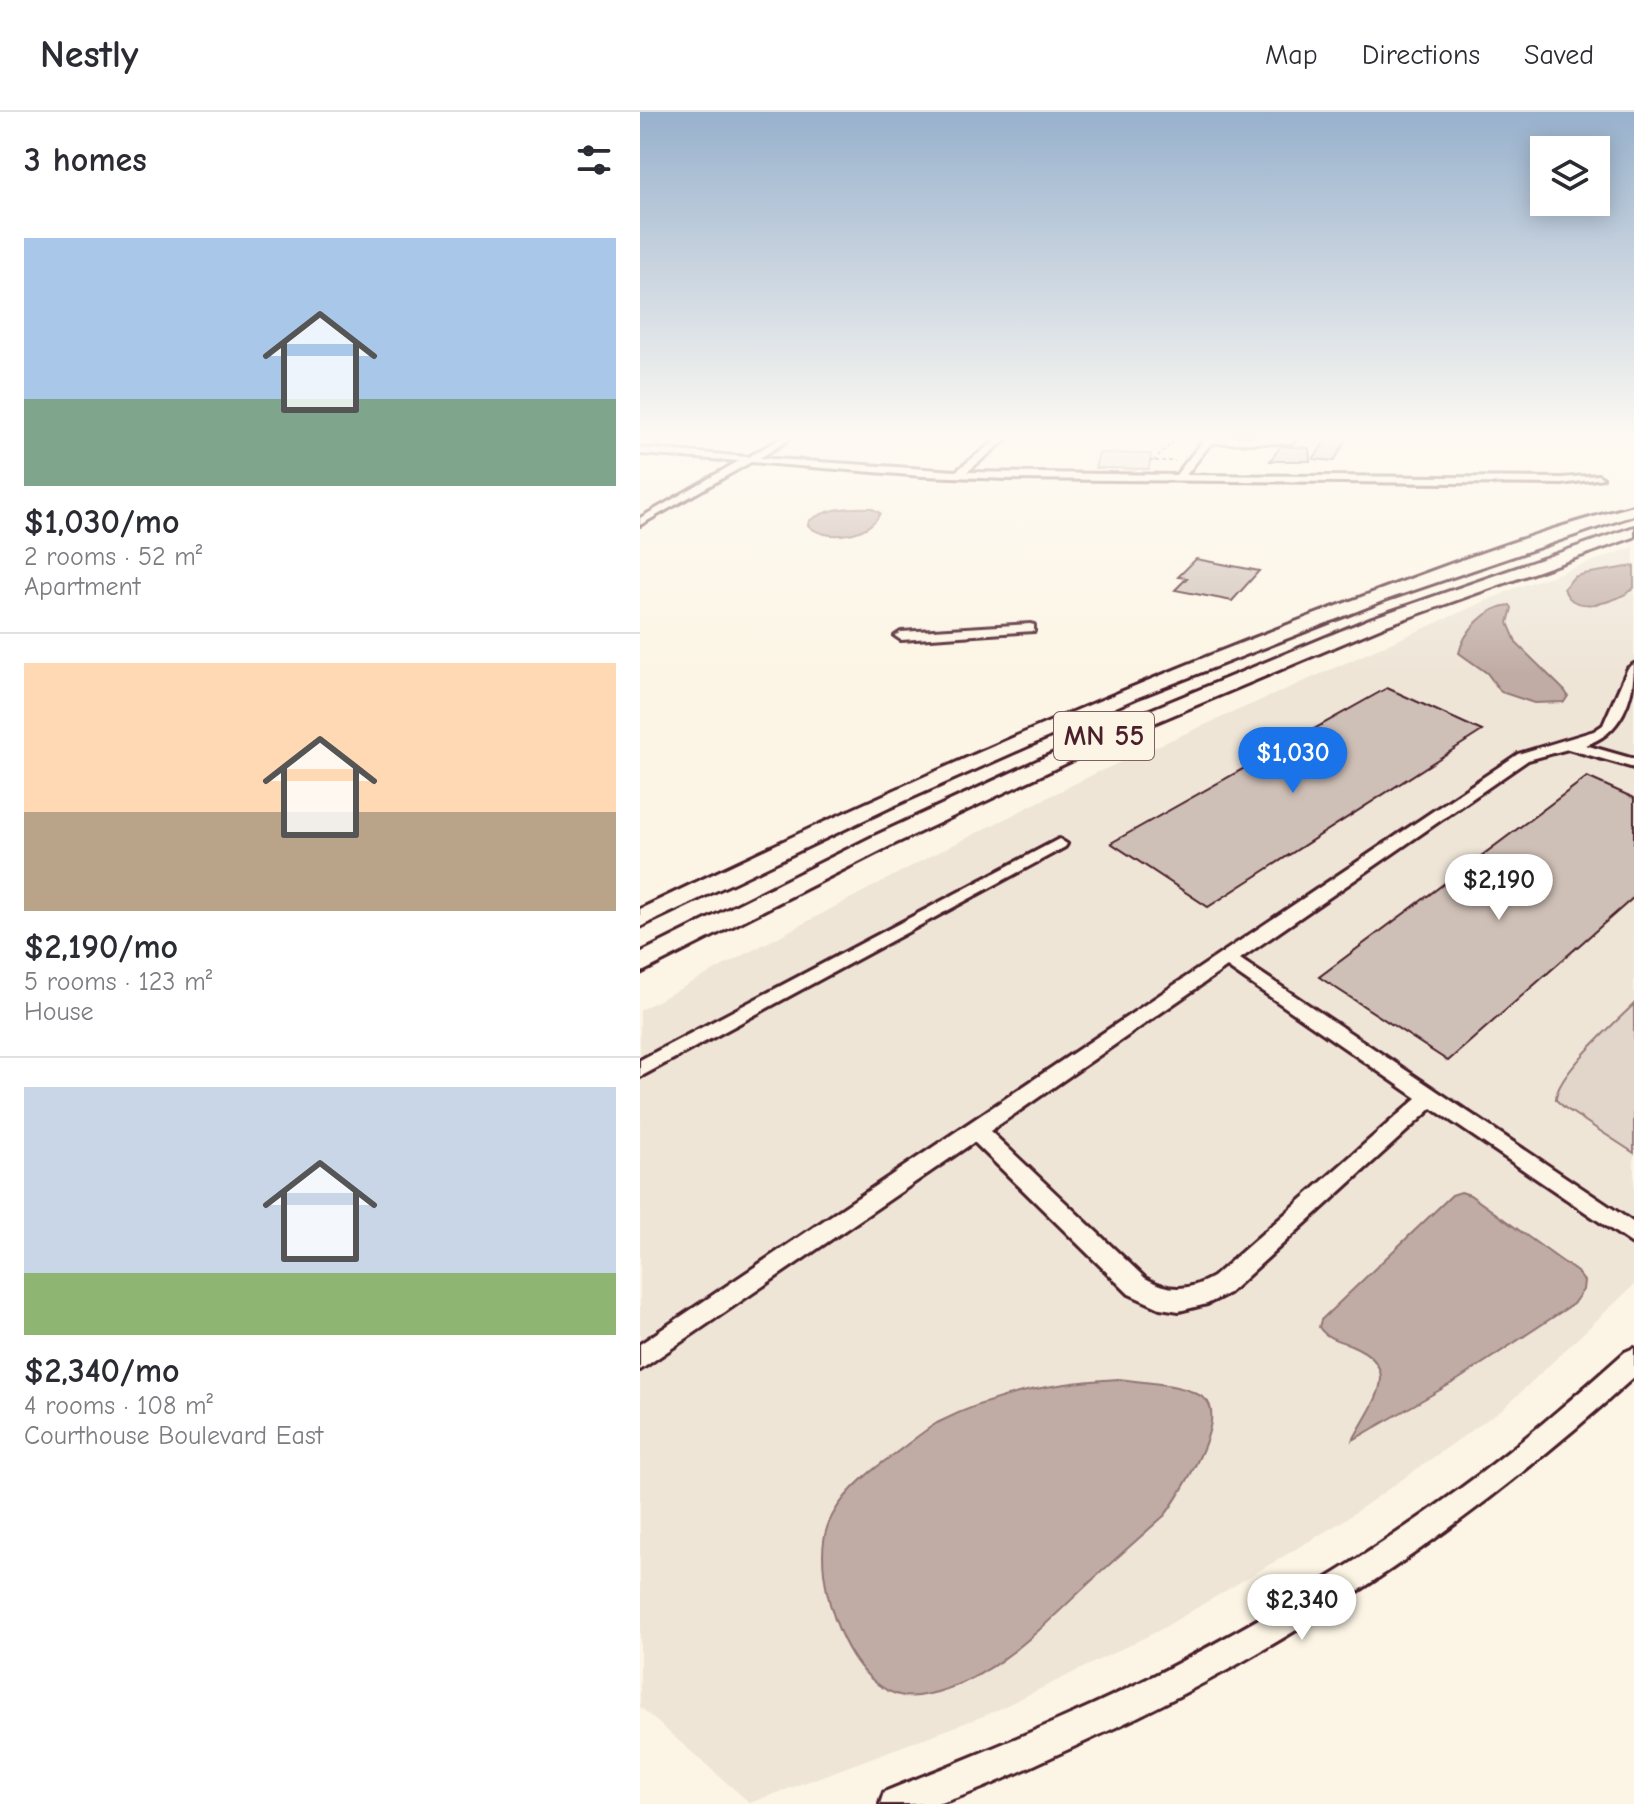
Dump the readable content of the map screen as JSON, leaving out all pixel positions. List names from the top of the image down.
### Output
{
  "streets": {
    "highway": ["MN 55"]
  },
  "page": {
    "header": "Nestly",
    "nav": ["Map", "Directions", "Saved"],
    "heading": "3 homes",
    "list": [
      {
        "name": "$1,030/mo",
        "note": "2 rooms · 52 m² · Apartment"
      },
      {
        "name": "$2,190/mo",
        "note": "5 rooms · 123 m² · House"
      },
      {
        "name": "$2,340/mo",
        "note": "4 rooms · 108 m² · Courthouse Boulevard East"
      }
    ],
    "price": ["$1,030", "$2,190", "$2,340"]
  }
}
